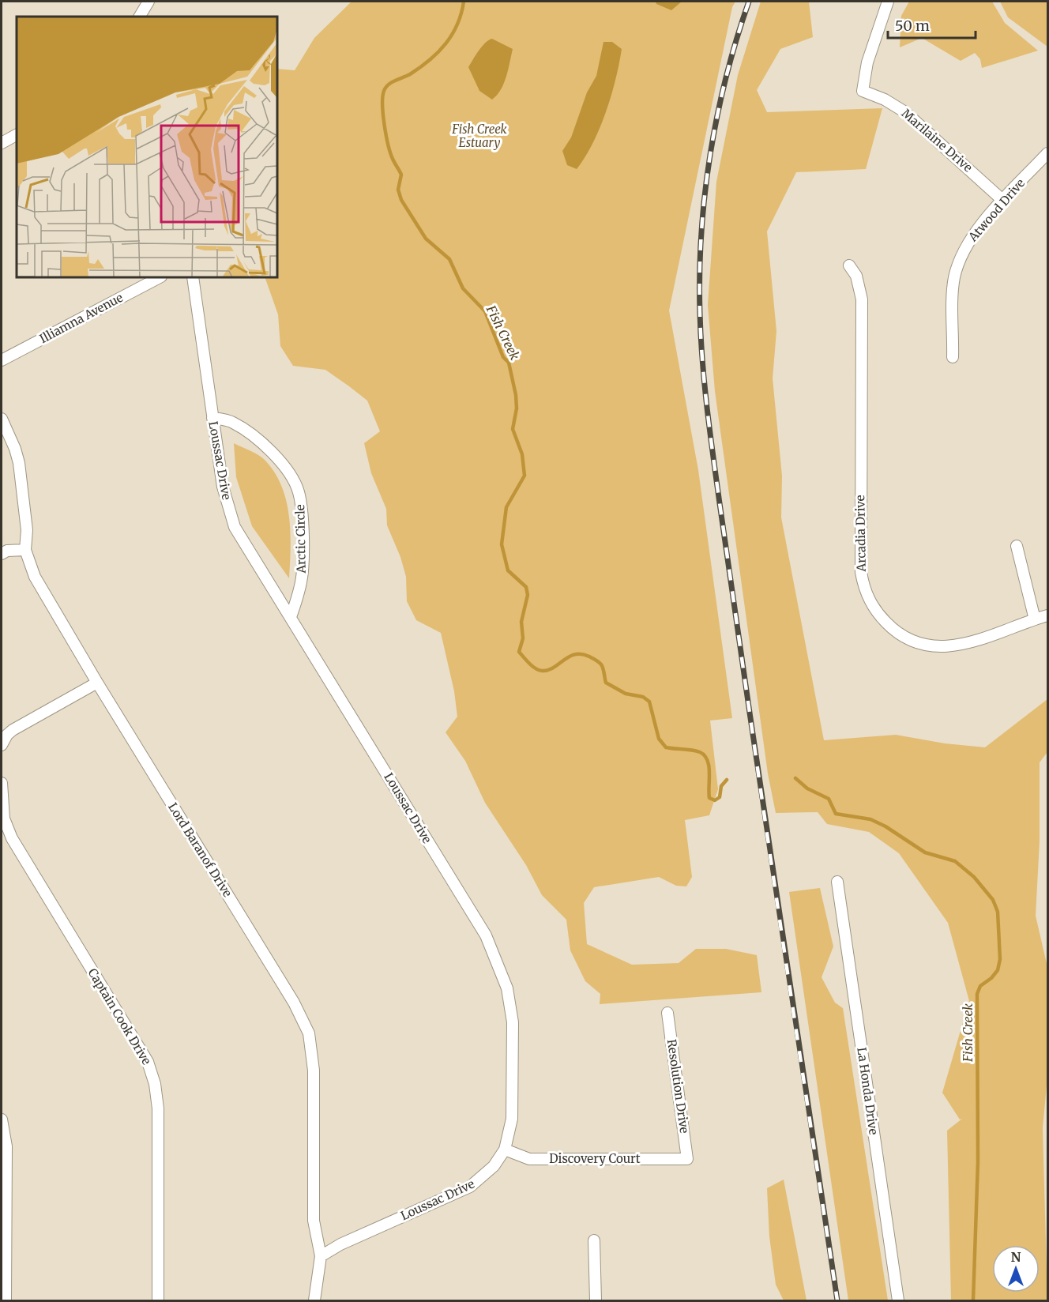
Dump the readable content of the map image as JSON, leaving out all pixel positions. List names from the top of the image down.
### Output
{
  "streets": {
    "street": [
      "Marilaine Drive",
      "Atwood Drive",
      "Illiamna Avenue",
      "Loussac Drive",
      "Arcadia Drive",
      "Arctic Circle",
      "Lord Baranof Drive",
      "Captain Cook Drive",
      "Resolution Drive",
      "La Honda Drive",
      "Discovery Court"
    ]
  },
  "crossings": [
    ["Marilaine Drive", "Atwood Drive"],
    ["Loussac Drive", "Arctic Circle"],
    ["Loussac Drive", "Lord Baranof Drive"],
    ["Loussac Drive", "Discovery Court"],
    ["Resolution Drive", "Discovery Court"]
  ],
  "water": ["Fish Creek"],
  "parks": ["Fish Creek Estuary"],
  "scale_bar": "50 m",
  "north": "top"
}
